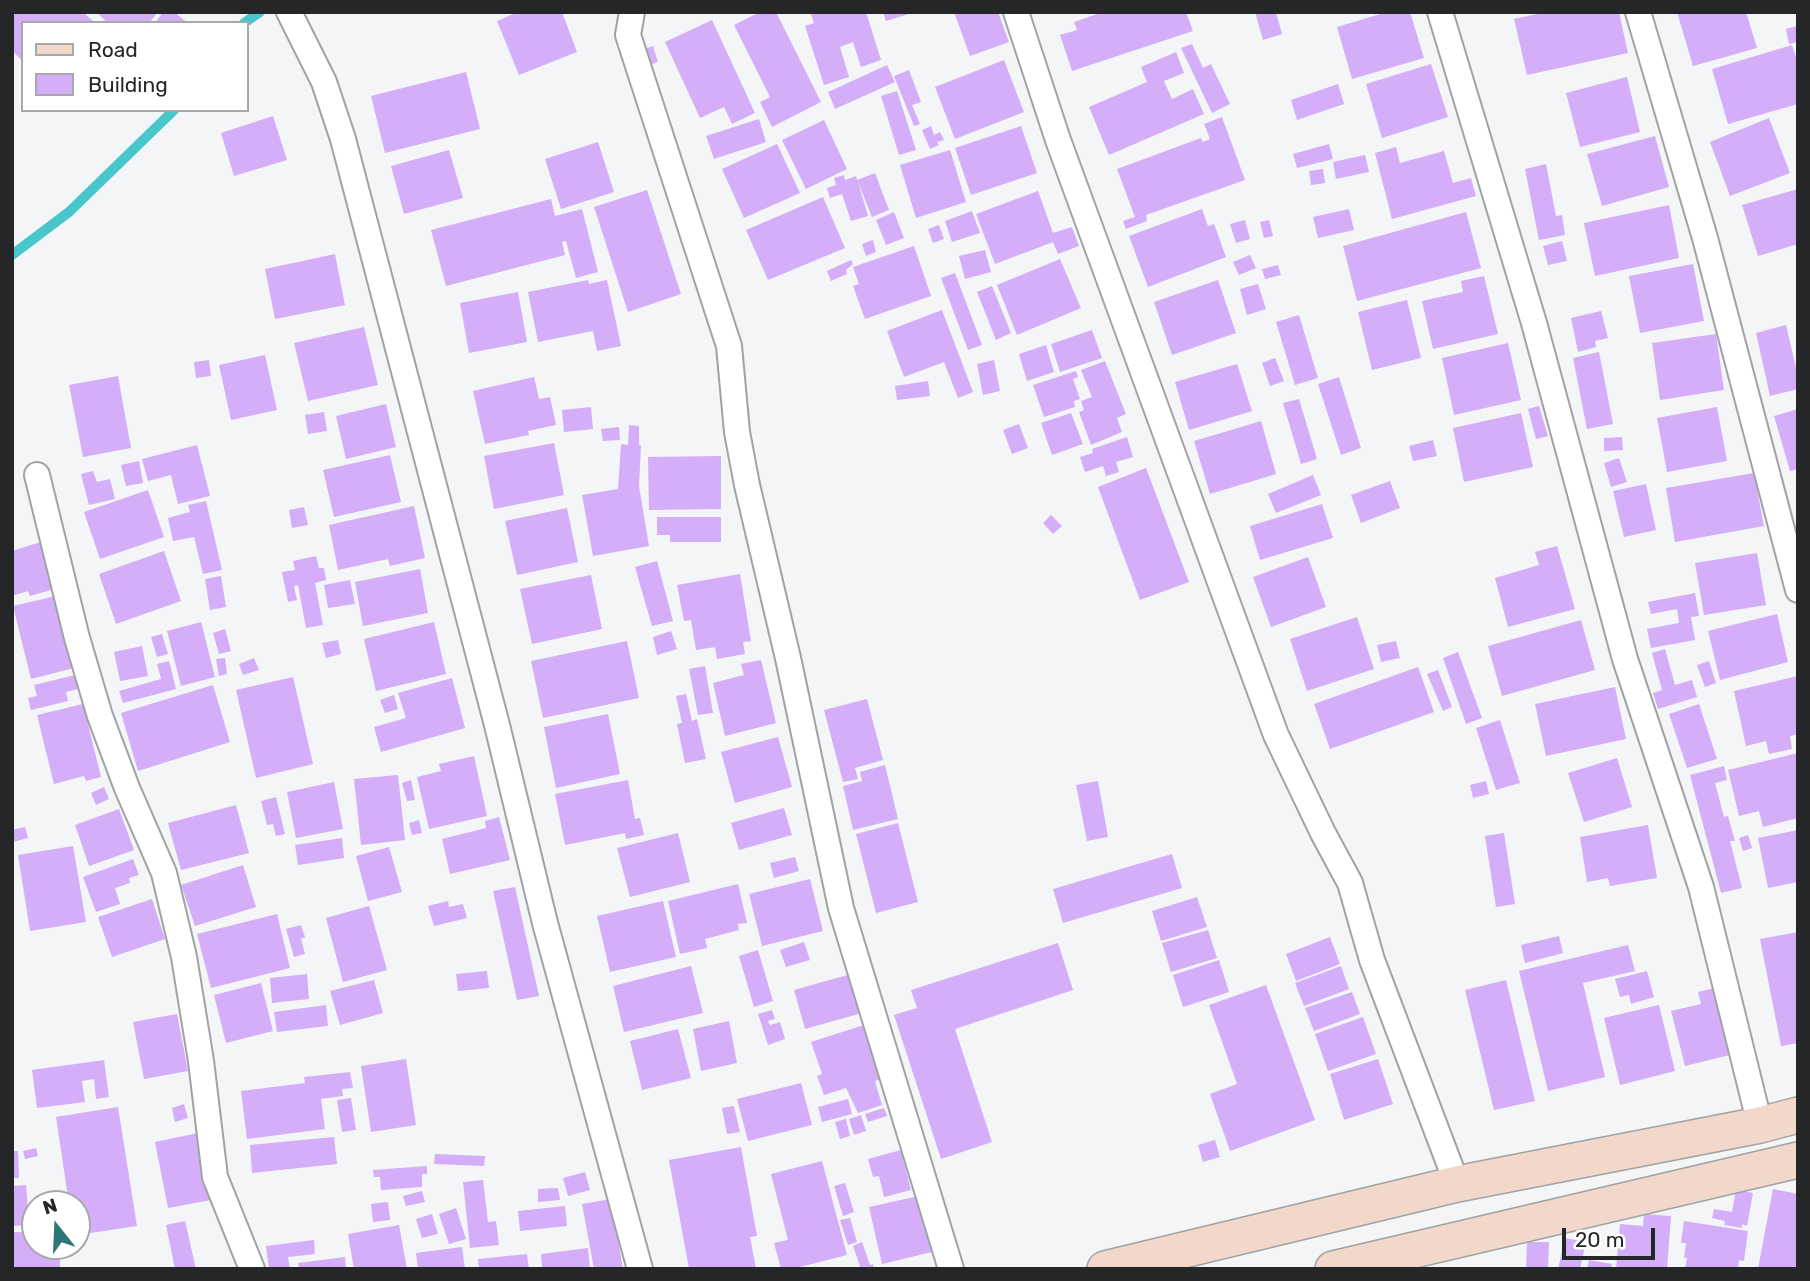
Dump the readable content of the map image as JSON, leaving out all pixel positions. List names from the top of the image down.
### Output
{
  "legend": ["Road", "Building"],
  "scale_bar": "20 m",
  "north": "top"
}
